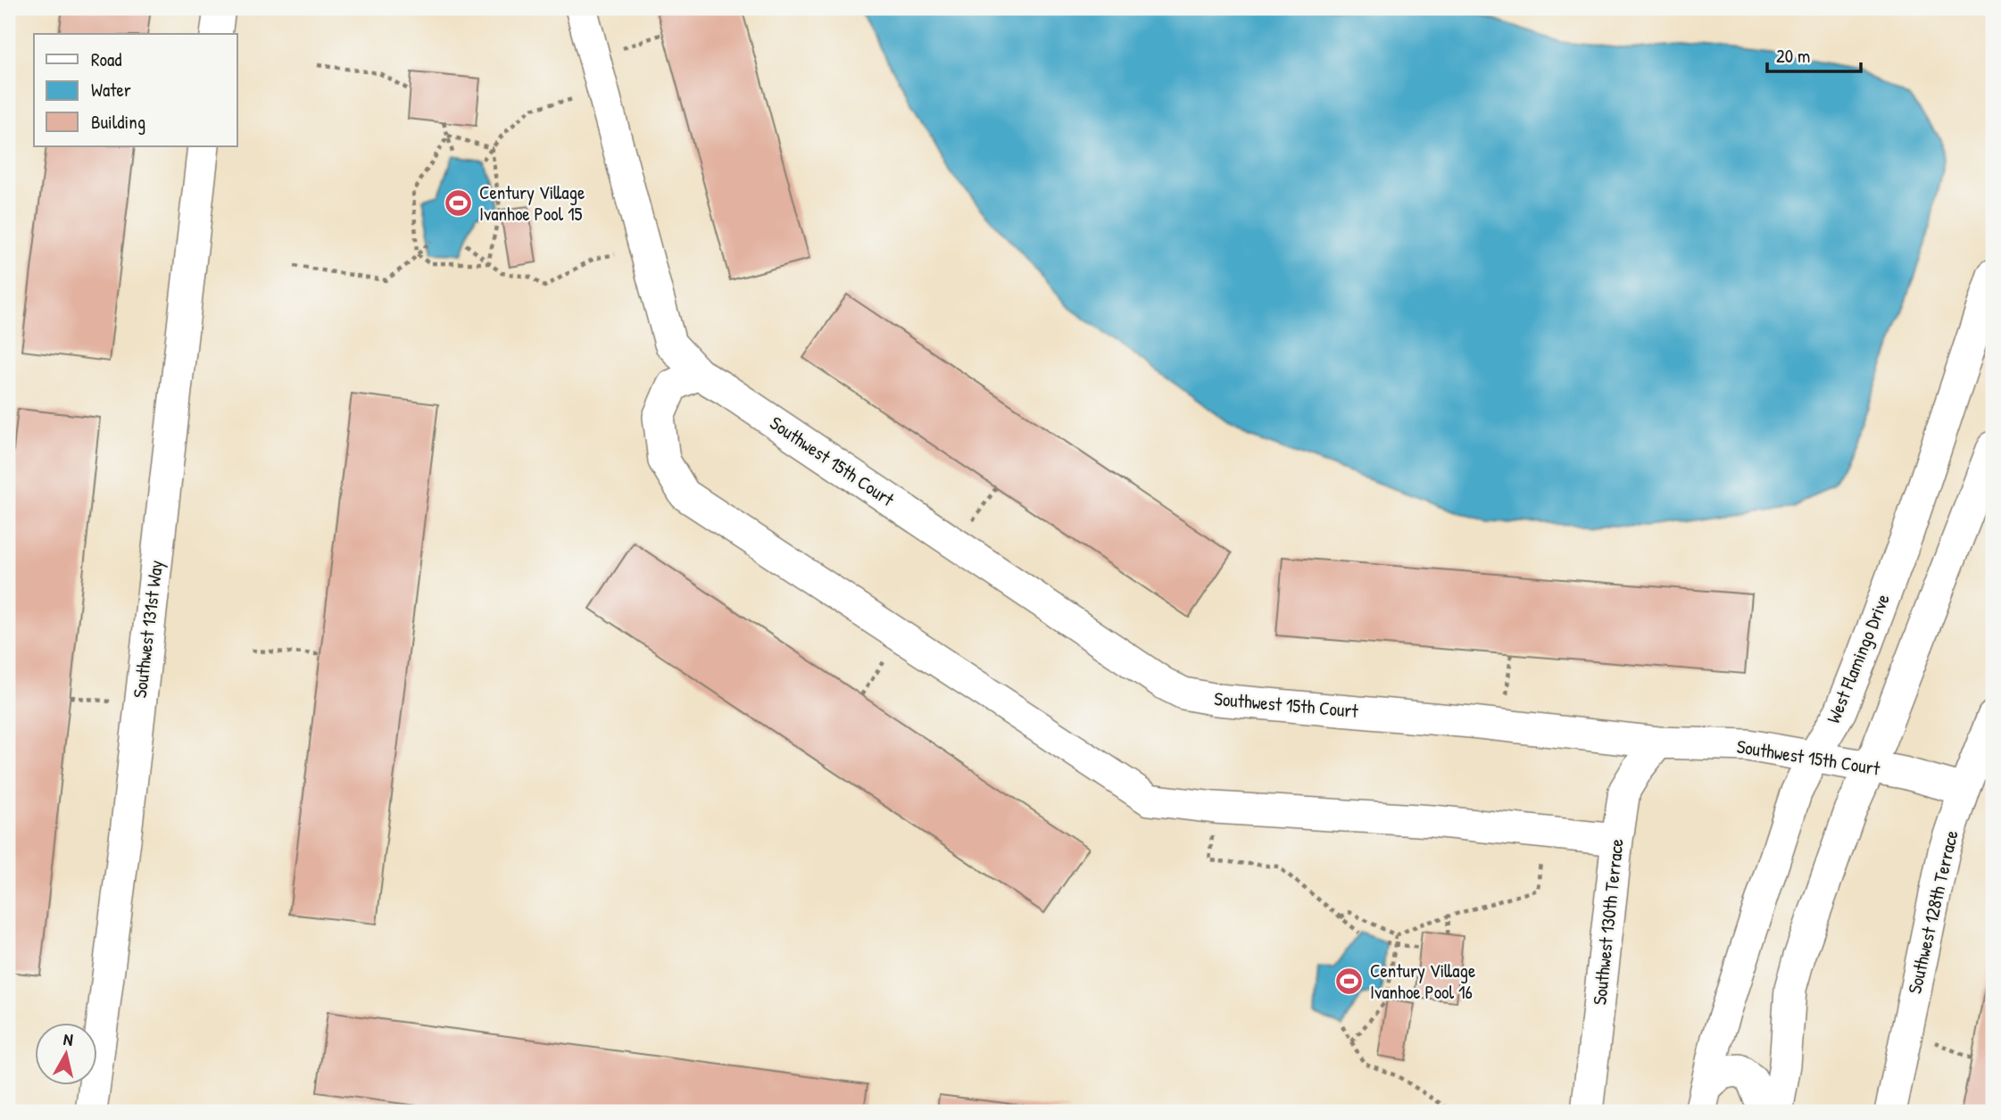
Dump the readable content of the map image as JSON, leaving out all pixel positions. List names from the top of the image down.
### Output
{
  "streets": {
    "street": [
      "Southwest 15th Court",
      "Southwest 131st Way",
      "West Flamingo Drive",
      "Southwest 128th Terrace",
      "Southwest 130th Terrace"
    ]
  },
  "crossings": [
    ["Southwest 15th Court", "West Flamingo Drive"],
    ["Southwest 15th Court", "Southwest 128th Terrace"],
    ["Southwest 15th Court", "Southwest 130th Terrace"]
  ],
  "places": {
    "sports": ["Century Village Ivanhoe Pool 15", "Century Village Ivanhoe Pool 16"]
  },
  "legend": ["Road", "Water", "Building"],
  "scale_bar": "20 m",
  "north": "top"
}
